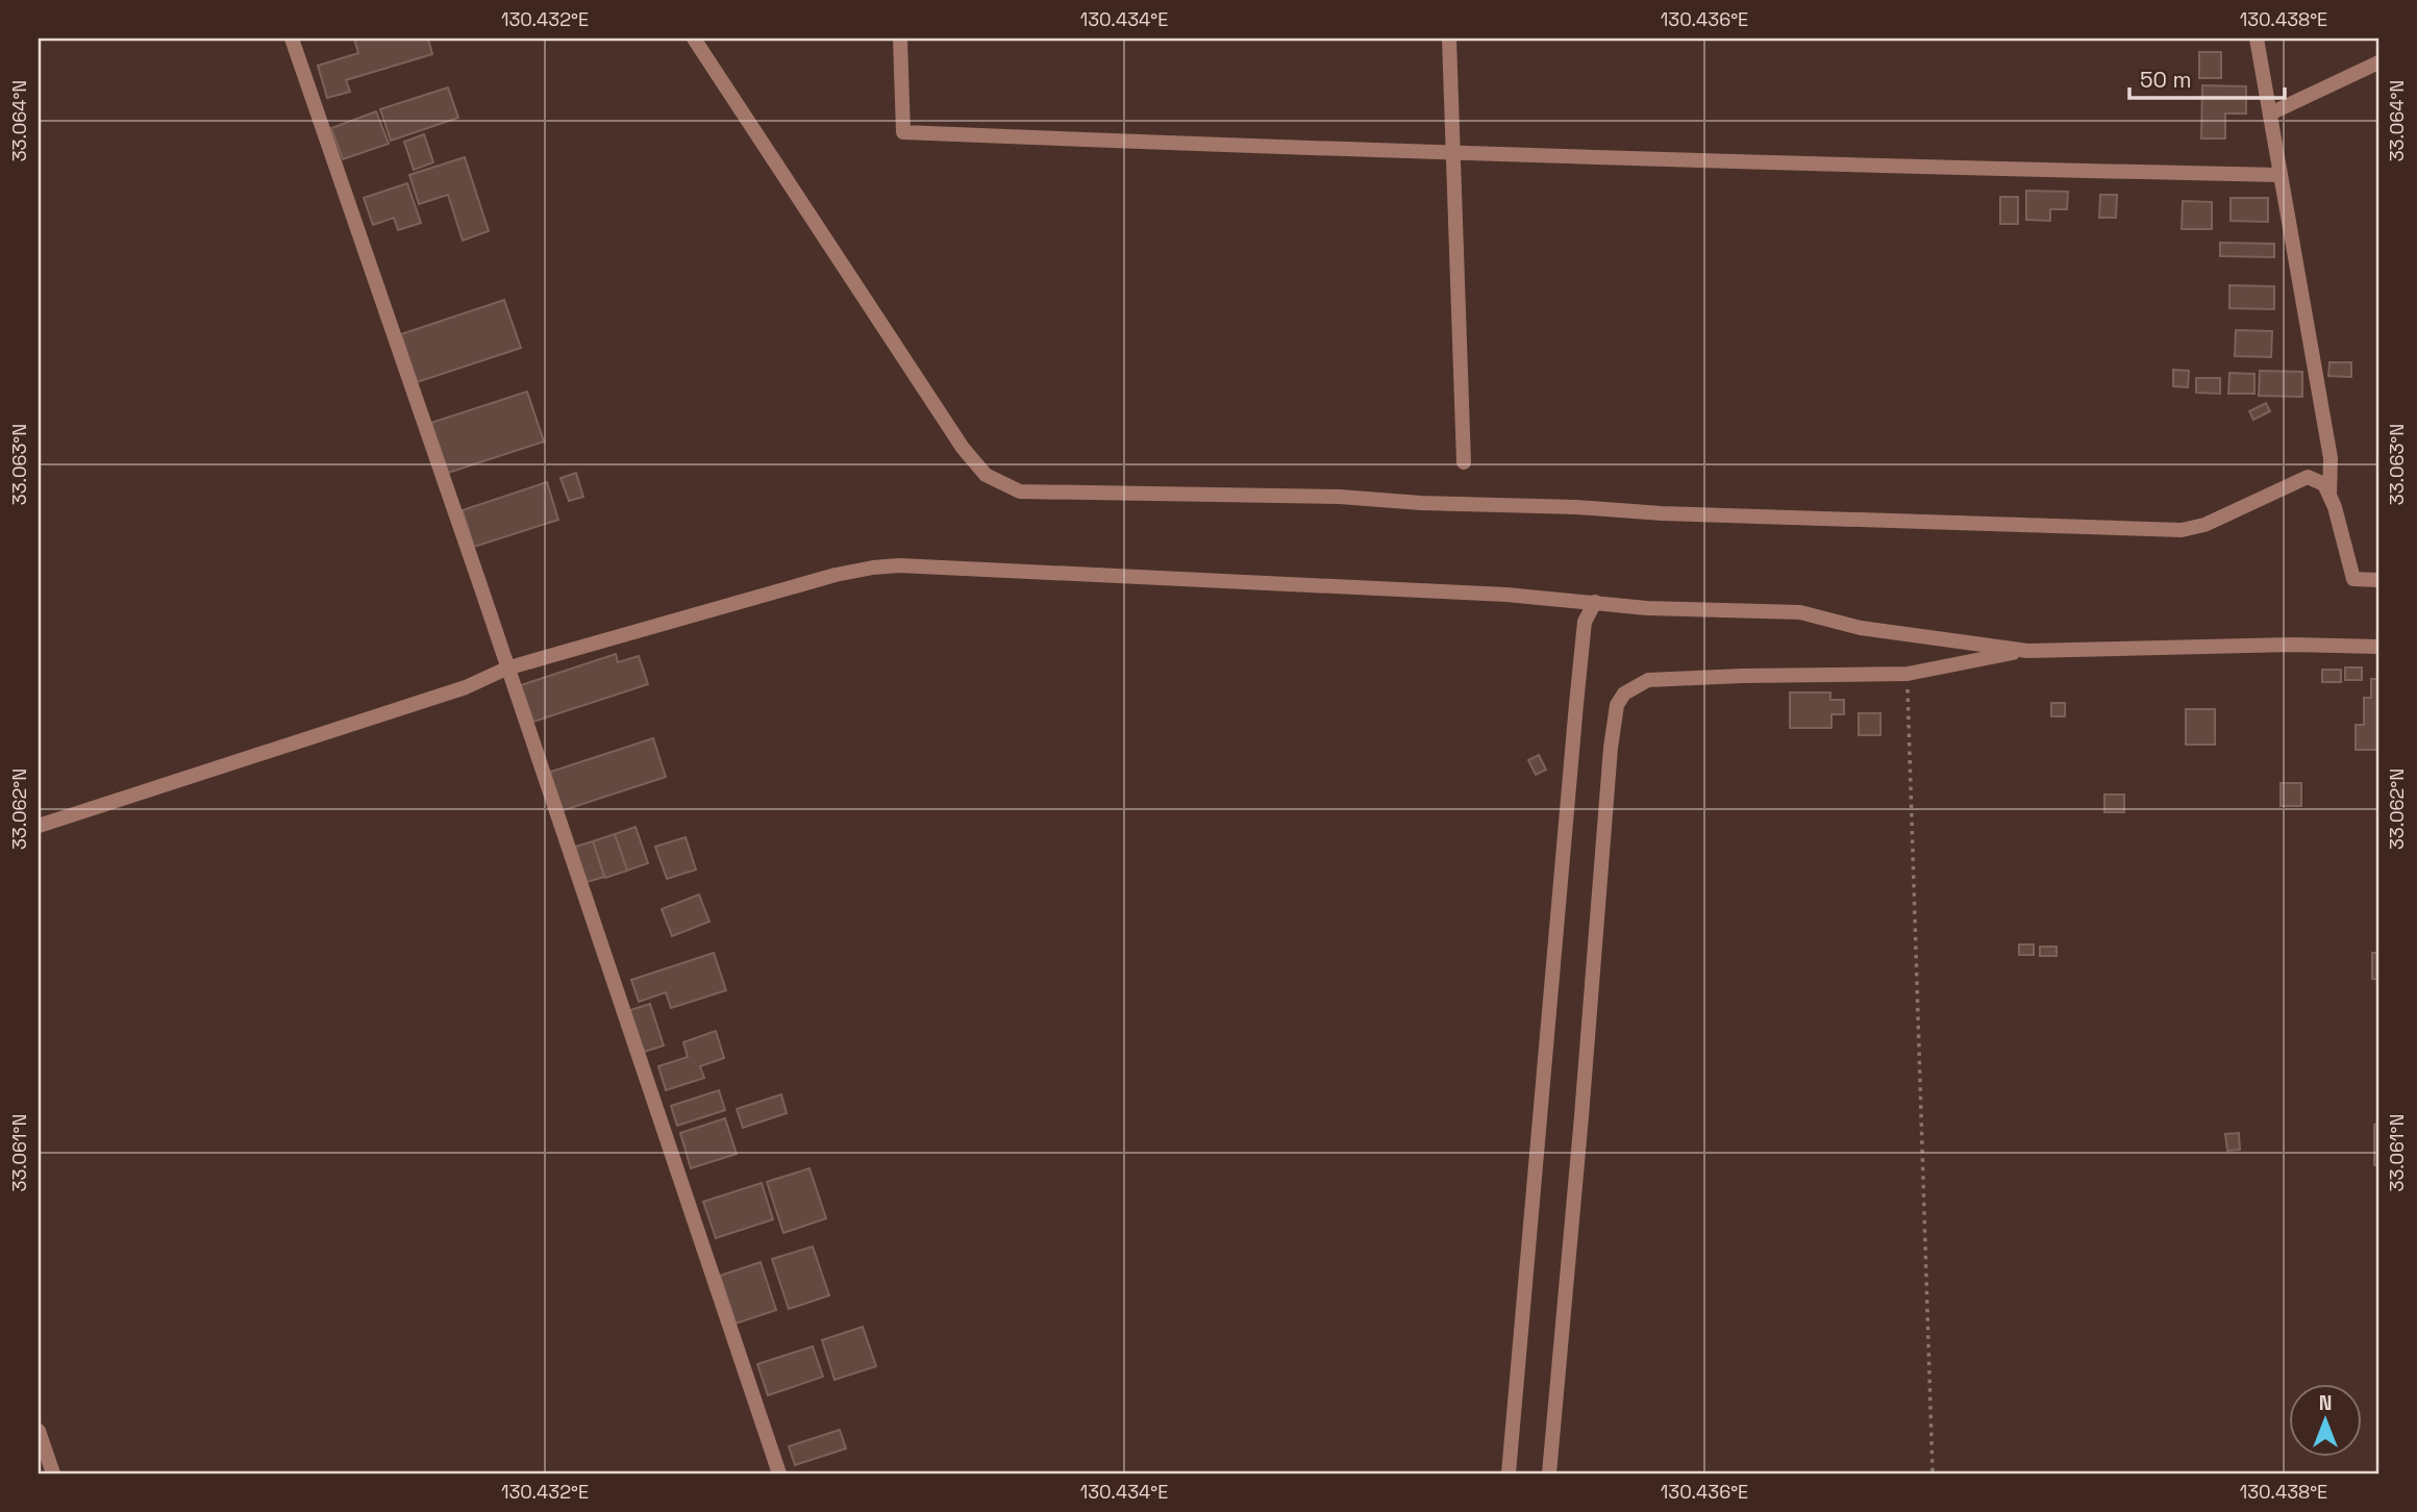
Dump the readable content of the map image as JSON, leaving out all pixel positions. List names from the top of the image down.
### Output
{
  "scale_bar": "50 m",
  "north": "top",
  "coordinates": [
    "130.432°E",
    "130.434°E",
    "130.436°E",
    "130.438°E",
    "33.064°N",
    "33.063°N",
    "33.062°N",
    "33.061°N"
  ]
}
